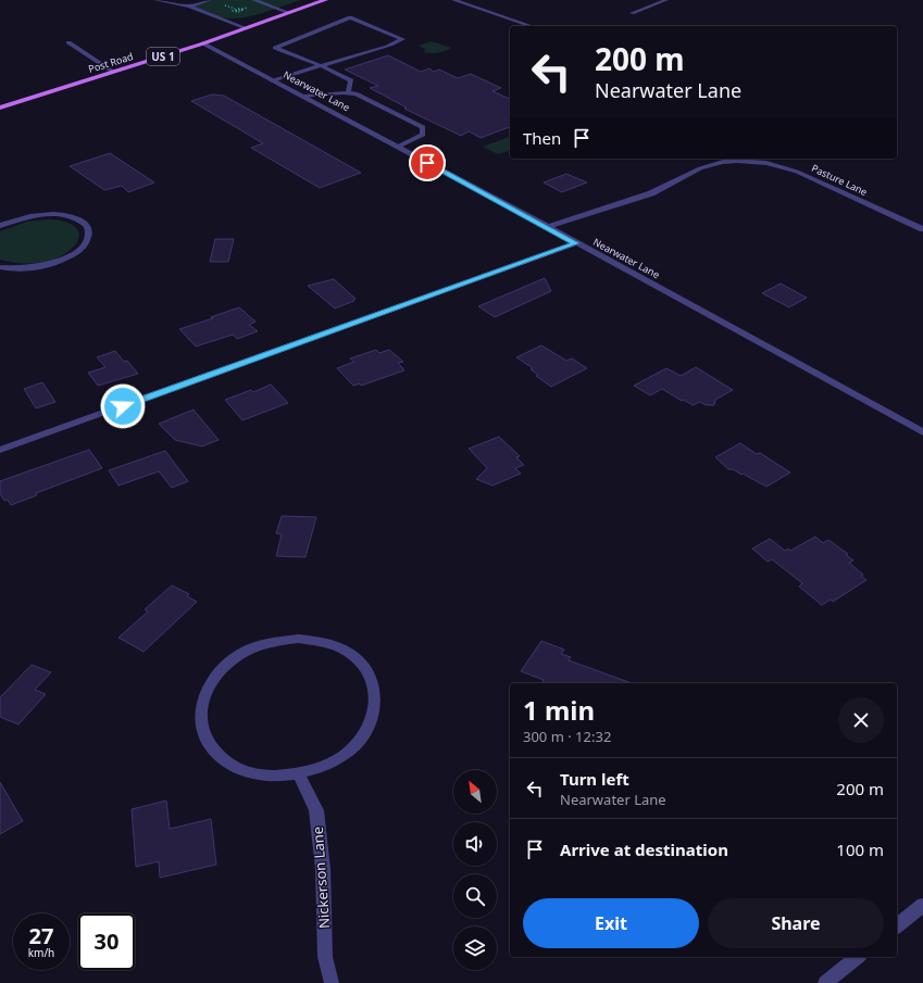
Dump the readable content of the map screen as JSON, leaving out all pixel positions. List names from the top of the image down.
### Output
{
  "streets": {
    "main road": ["US 1", "Post Road"],
    "street": ["Nearwater Lane", "Pasture Lane", "Nickerson Lane"]
  },
  "crossings": [
    ["Post Road", "Nearwater Lane"],
    ["Nearwater Lane", "Pasture Lane"]
  ],
  "north": "top left",
  "page": {
    "turn": ["200 m", "Nearwater Lane"],
    "then": "Then",
    "heading": ["1 min", "300 m · 12:32"],
    "list": [
      {
        "name": "Turn left",
        "note": "Nearwater Lane",
        "value": "200 m"
      },
      {
        "name": "Arrive at destination",
        "value": "100 m"
      }
    ],
    "buttons": ["Exit", "Share"],
    "speed": "27 km/h",
    "limit": "30"
  }
}
